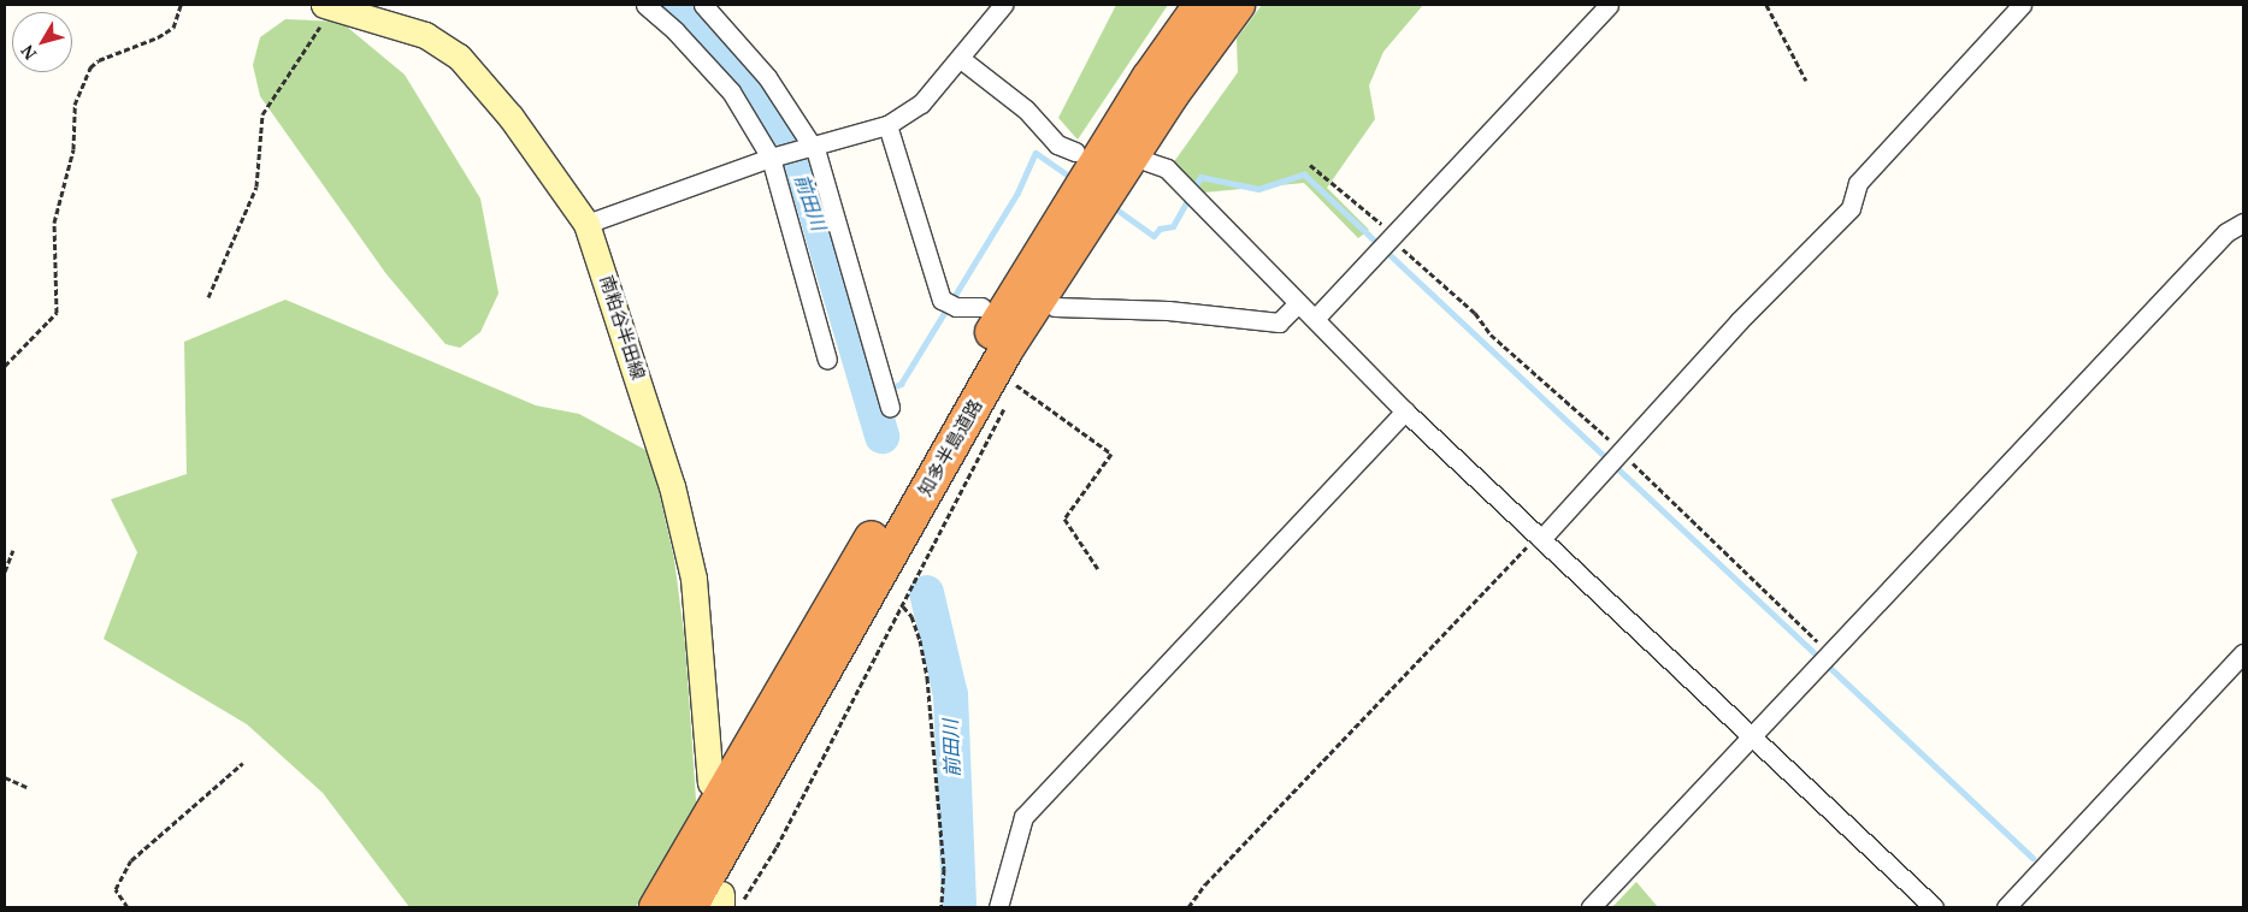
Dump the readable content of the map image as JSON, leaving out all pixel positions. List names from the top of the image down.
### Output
{
  "streets": {
    "highway": ["知多半島道路"],
    "main road": ["南粕谷半田線"]
  },
  "water": ["前田川"],
  "north": "bottom left"
}
